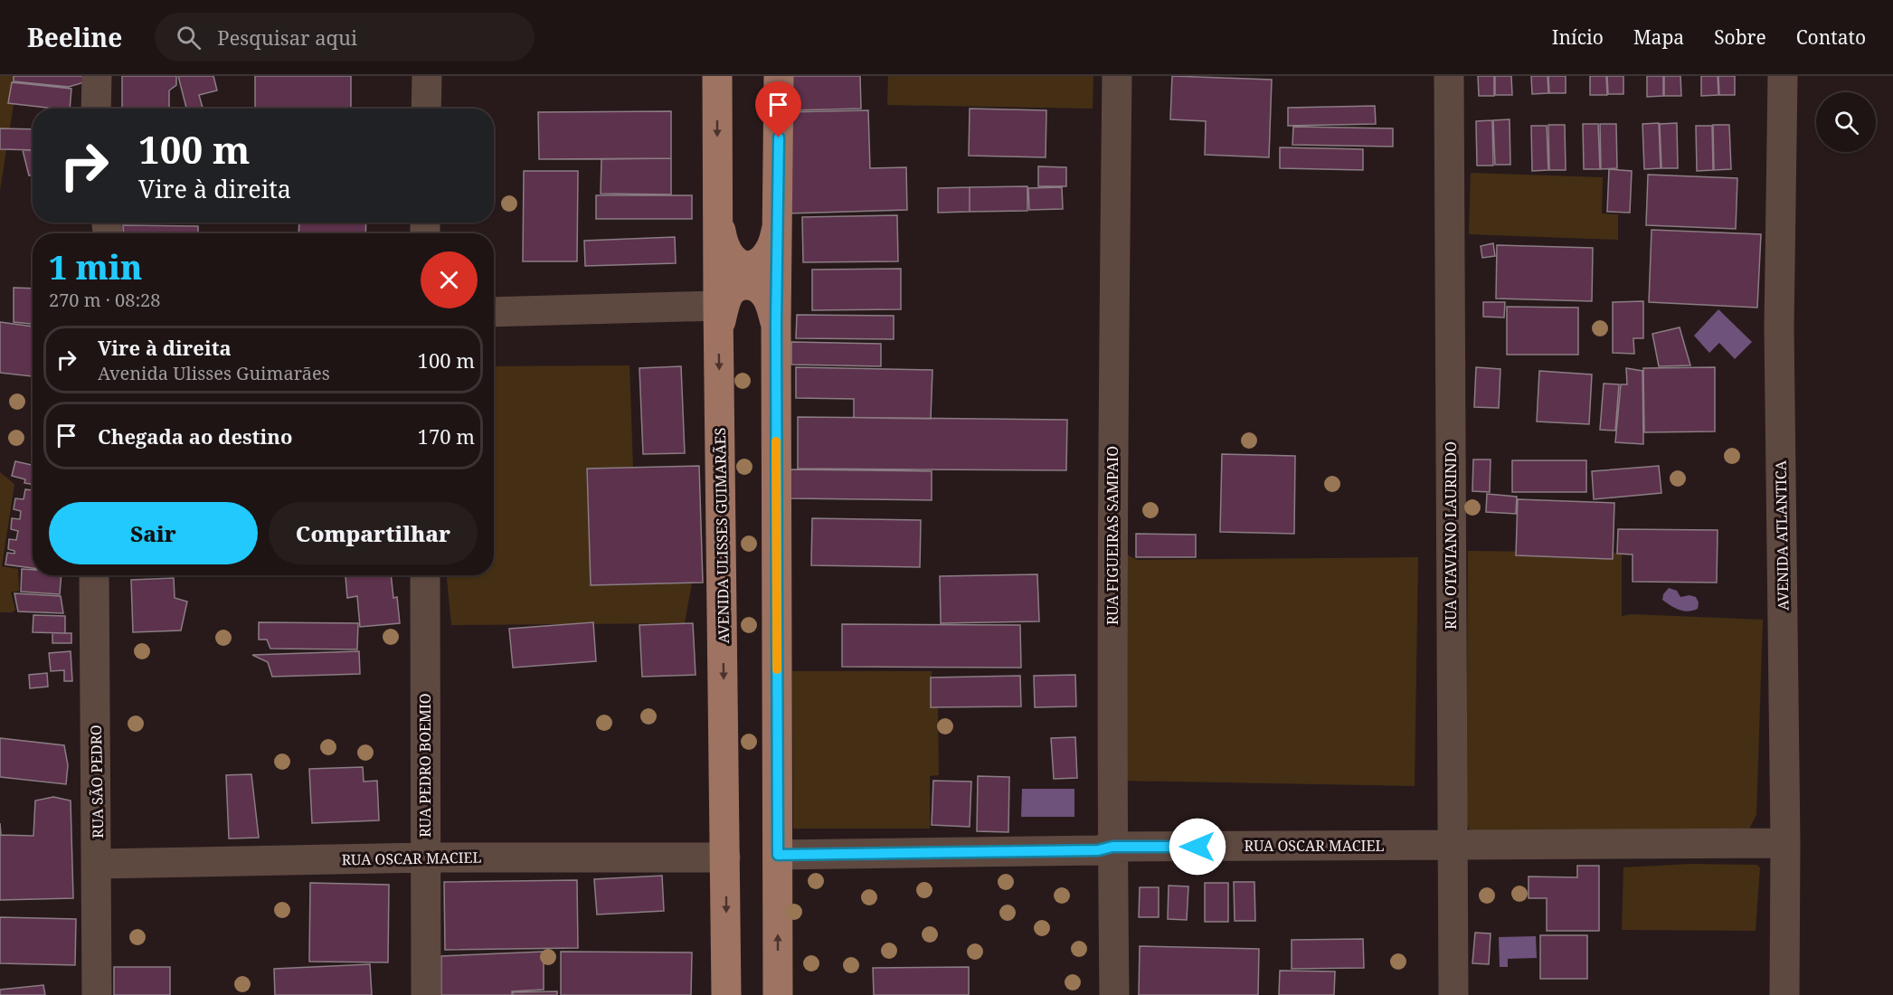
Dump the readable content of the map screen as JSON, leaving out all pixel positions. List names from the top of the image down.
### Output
{
  "streets": {
    "main road": ["AVENIDA ULISSES GUIMARÃES"],
    "street": [
      "RUA FIGUEIRAS SAMPAIO",
      "RUA OTAVIANO LAURINDO",
      "AVENIDA ATLANTICA",
      "RUA PEDRO BOEMIO",
      "RUA SÃO PEDRO",
      "RUA OSCAR MACIEL"
    ]
  },
  "crossings": [
    ["AVENIDA ULISSES GUIMARÃES", "RUA OSCAR MACIEL"],
    ["RUA FIGUEIRAS SAMPAIO", "RUA OSCAR MACIEL"],
    ["RUA OTAVIANO LAURINDO", "RUA OSCAR MACIEL"],
    ["AVENIDA ATLANTICA", "RUA OSCAR MACIEL"],
    ["RUA PEDRO BOEMIO", "RUA OSCAR MACIEL"],
    ["RUA SÃO PEDRO", "RUA OSCAR MACIEL"]
  ],
  "page": {
    "header": "Beeline",
    "search": "Pesquisar aqui",
    "nav": [
      "Início",
      "Mapa",
      "Sobre",
      "Contato"
    ],
    "turn": ["100 m", "Vire à direita"],
    "heading": ["1 min", "270 m · 08:28"],
    "list": [
      {
        "name": "Vire à direita",
        "note": "Avenida Ulisses Guimarães",
        "value": "100 m"
      },
      {
        "name": "Chegada ao destino",
        "value": "170 m"
      }
    ],
    "buttons": ["Sair", "Compartilhar"]
  }
}
